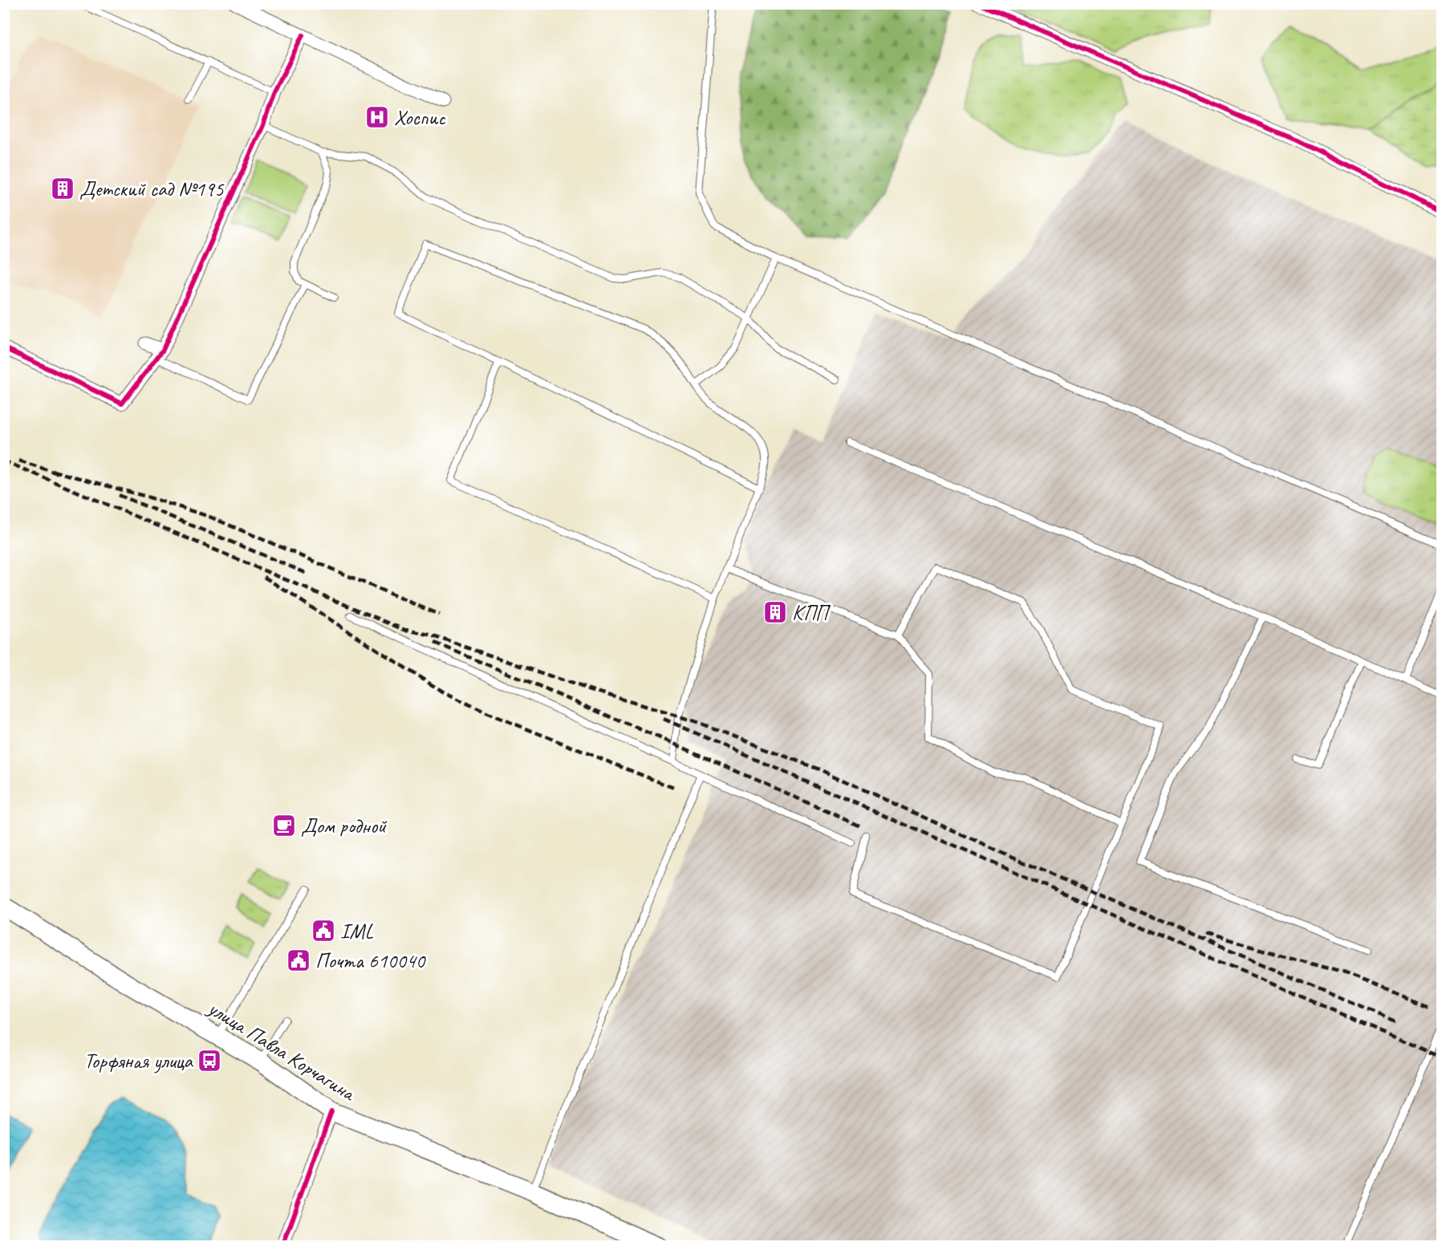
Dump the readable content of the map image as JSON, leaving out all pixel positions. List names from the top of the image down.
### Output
{
  "streets": {
    "main road": ["улица Павла Корчагина"]
  },
  "places": {
    "hospital": ["Хоспис"],
    "building": ["Детский сад №195", "КПП"],
    "cafe": ["Дом родной"],
    "public building": ["IML", "Почта 610040"],
    "bus stop": ["Торфяная улица"]
  }
}
